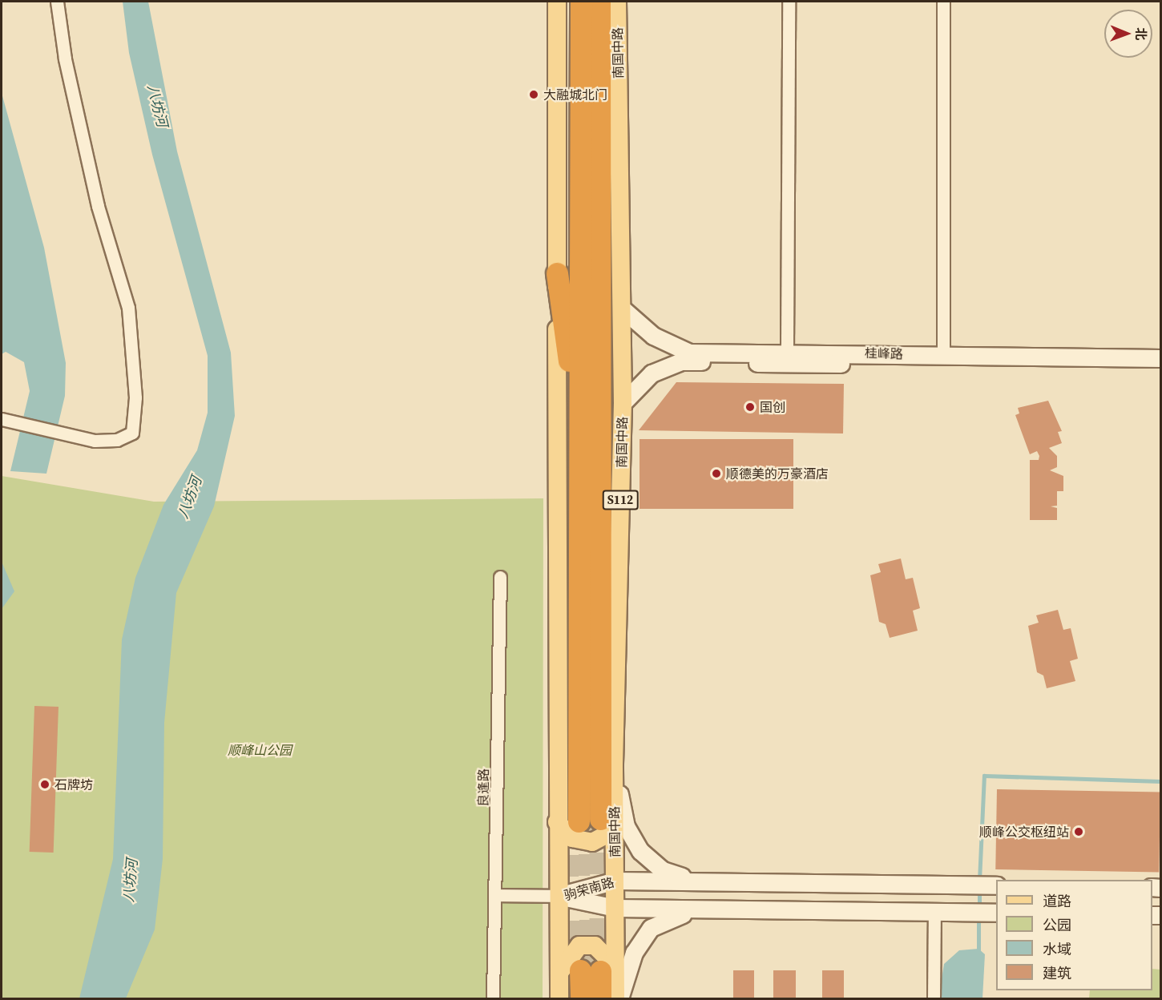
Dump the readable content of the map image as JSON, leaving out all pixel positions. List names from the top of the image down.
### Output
{
  "streets": {
    "highway": ["南国中路", "S112"],
    "street": ["桂峰路", "良逢路", "驹荣南路"]
  },
  "crossings": [
    ["南国中路", "桂峰路"],
    ["南国中路", "S112"],
    ["南国中路", "驹荣南路"]
  ],
  "water": ["八坊河"],
  "parks": ["顺峰山公园"],
  "places": [
    "大融城北门",
    "国创",
    "顺德美的万豪酒店",
    "石牌坊",
    "顺峰公交枢纽站"
  ],
  "legend": [
    "道路",
    "公园",
    "水域",
    "建筑"
  ],
  "north": "right"
}
